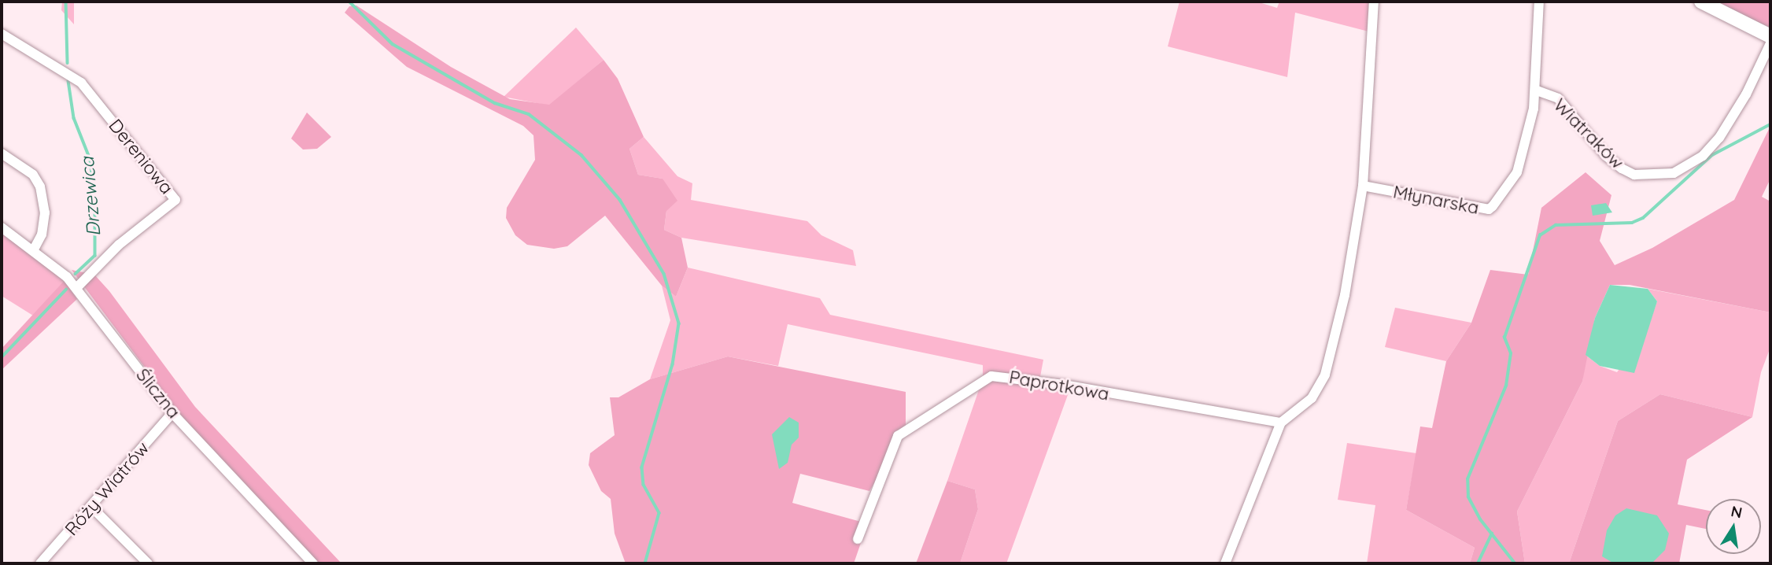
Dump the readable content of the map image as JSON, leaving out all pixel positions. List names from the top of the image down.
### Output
{
  "streets": {
    "street": [
      "Wiatraków",
      "Dereniowa",
      "Młynarska",
      "Paprotkowa",
      "Śliczna",
      "Róży Wiatrów"
    ]
  },
  "crossings": [
    ["Wiatraków", "Młynarska"],
    ["Dereniowa", "Śliczna"],
    ["Śliczna", "Róży Wiatrów"]
  ],
  "water": ["Drzewica"],
  "north": "top"
}
